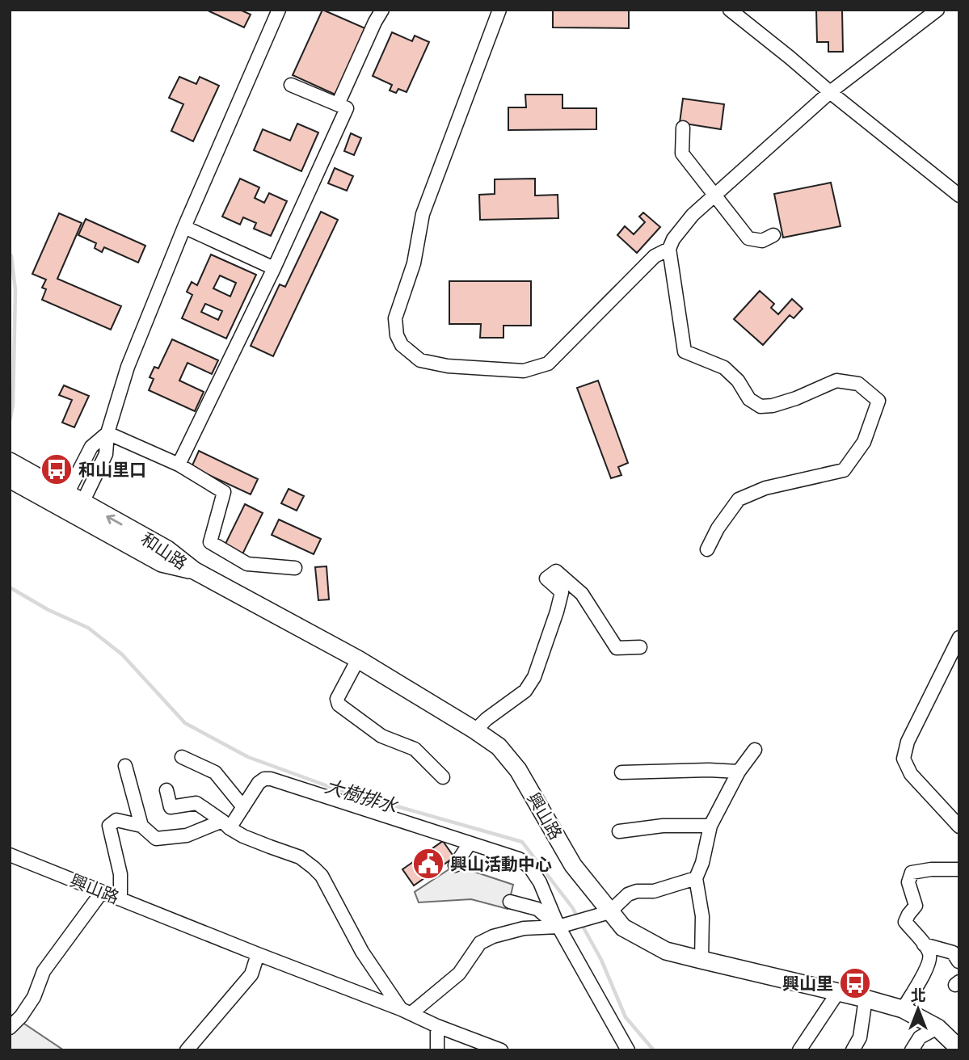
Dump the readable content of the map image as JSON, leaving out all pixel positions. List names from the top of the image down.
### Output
{
  "streets": {
    "main road": ["和山路", "興山路"]
  },
  "crossings": [
    ["和山路", "興山路"]
  ],
  "water": ["大樹排水"],
  "places": {
    "bus stop": ["和山里口", "興山里"],
    "public building": ["興山活動中心"]
  },
  "north": "top"
}
